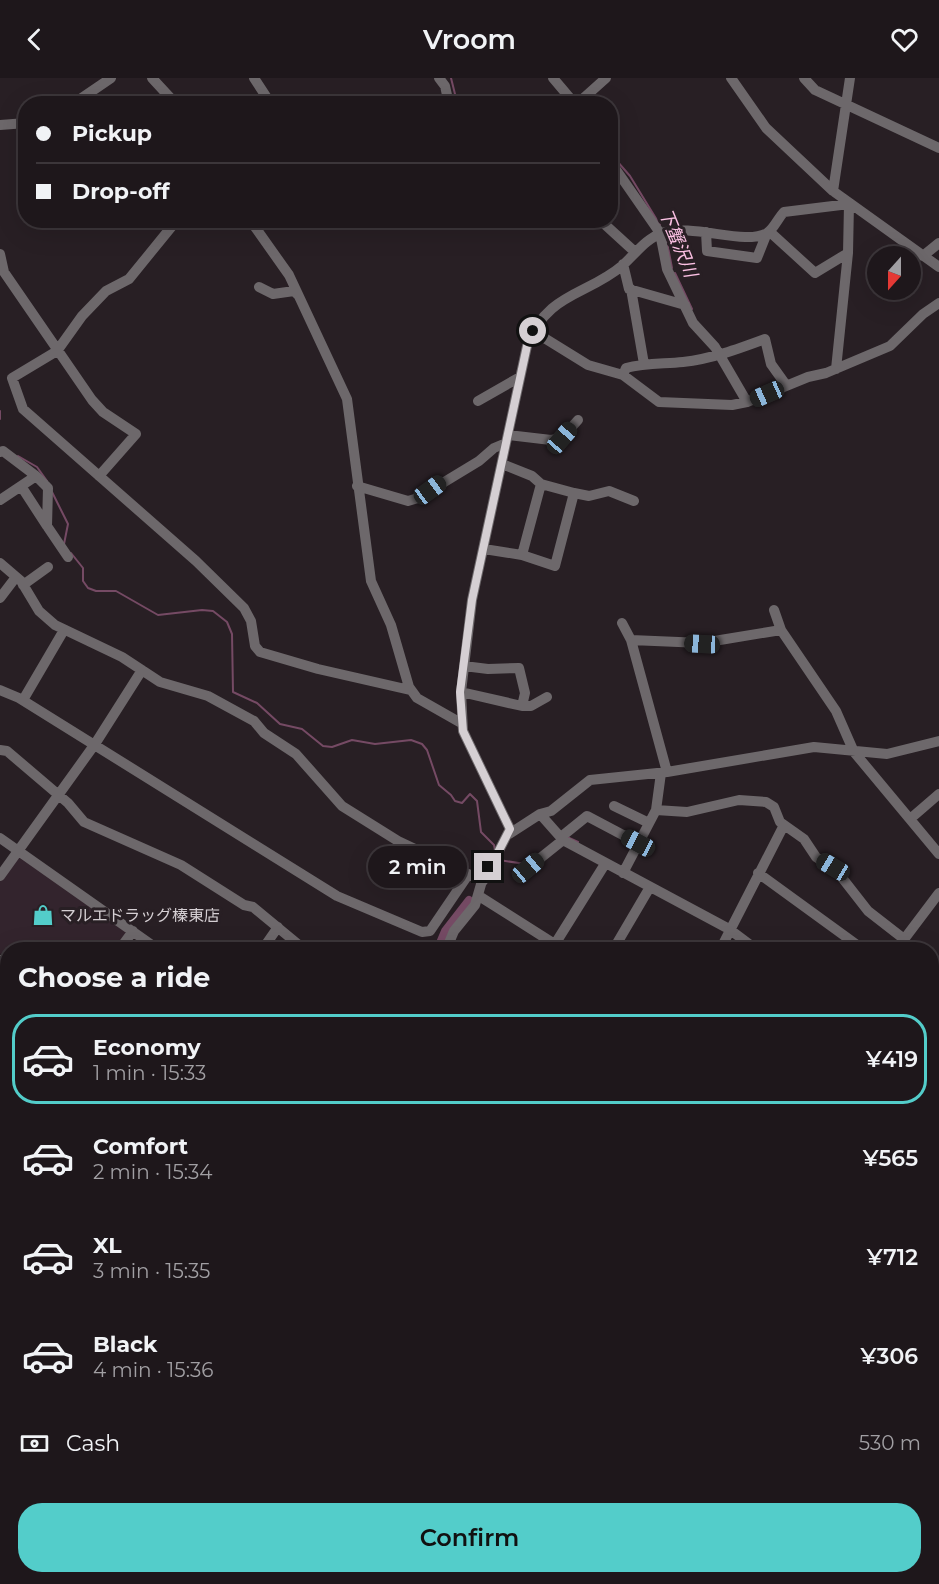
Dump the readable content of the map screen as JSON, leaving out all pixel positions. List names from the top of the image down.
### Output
{
  "water": ["下蟹沢川"],
  "places": {
    "shop": ["マルエドラッグ榛東店"]
  },
  "north": "bottom",
  "page": {
    "header": "Vroom",
    "banner": ["Pickup", "Drop-off"],
    "bubble": "2 min",
    "heading": "Choose a ride",
    "list": [
      {
        "name": "Economy",
        "note": "1 min · 15:33",
        "value": "¥419"
      },
      {
        "name": "Comfort",
        "note": "2 min · 15:34",
        "value": "¥565"
      },
      {
        "name": "XL",
        "note": "3 min · 15:35",
        "value": "¥712"
      },
      {
        "name": "Black",
        "note": "4 min · 15:36",
        "value": "¥306"
      }
    ],
    "pay": ["Cash", "530 m"],
    "buttons": "Confirm"
  }
}
